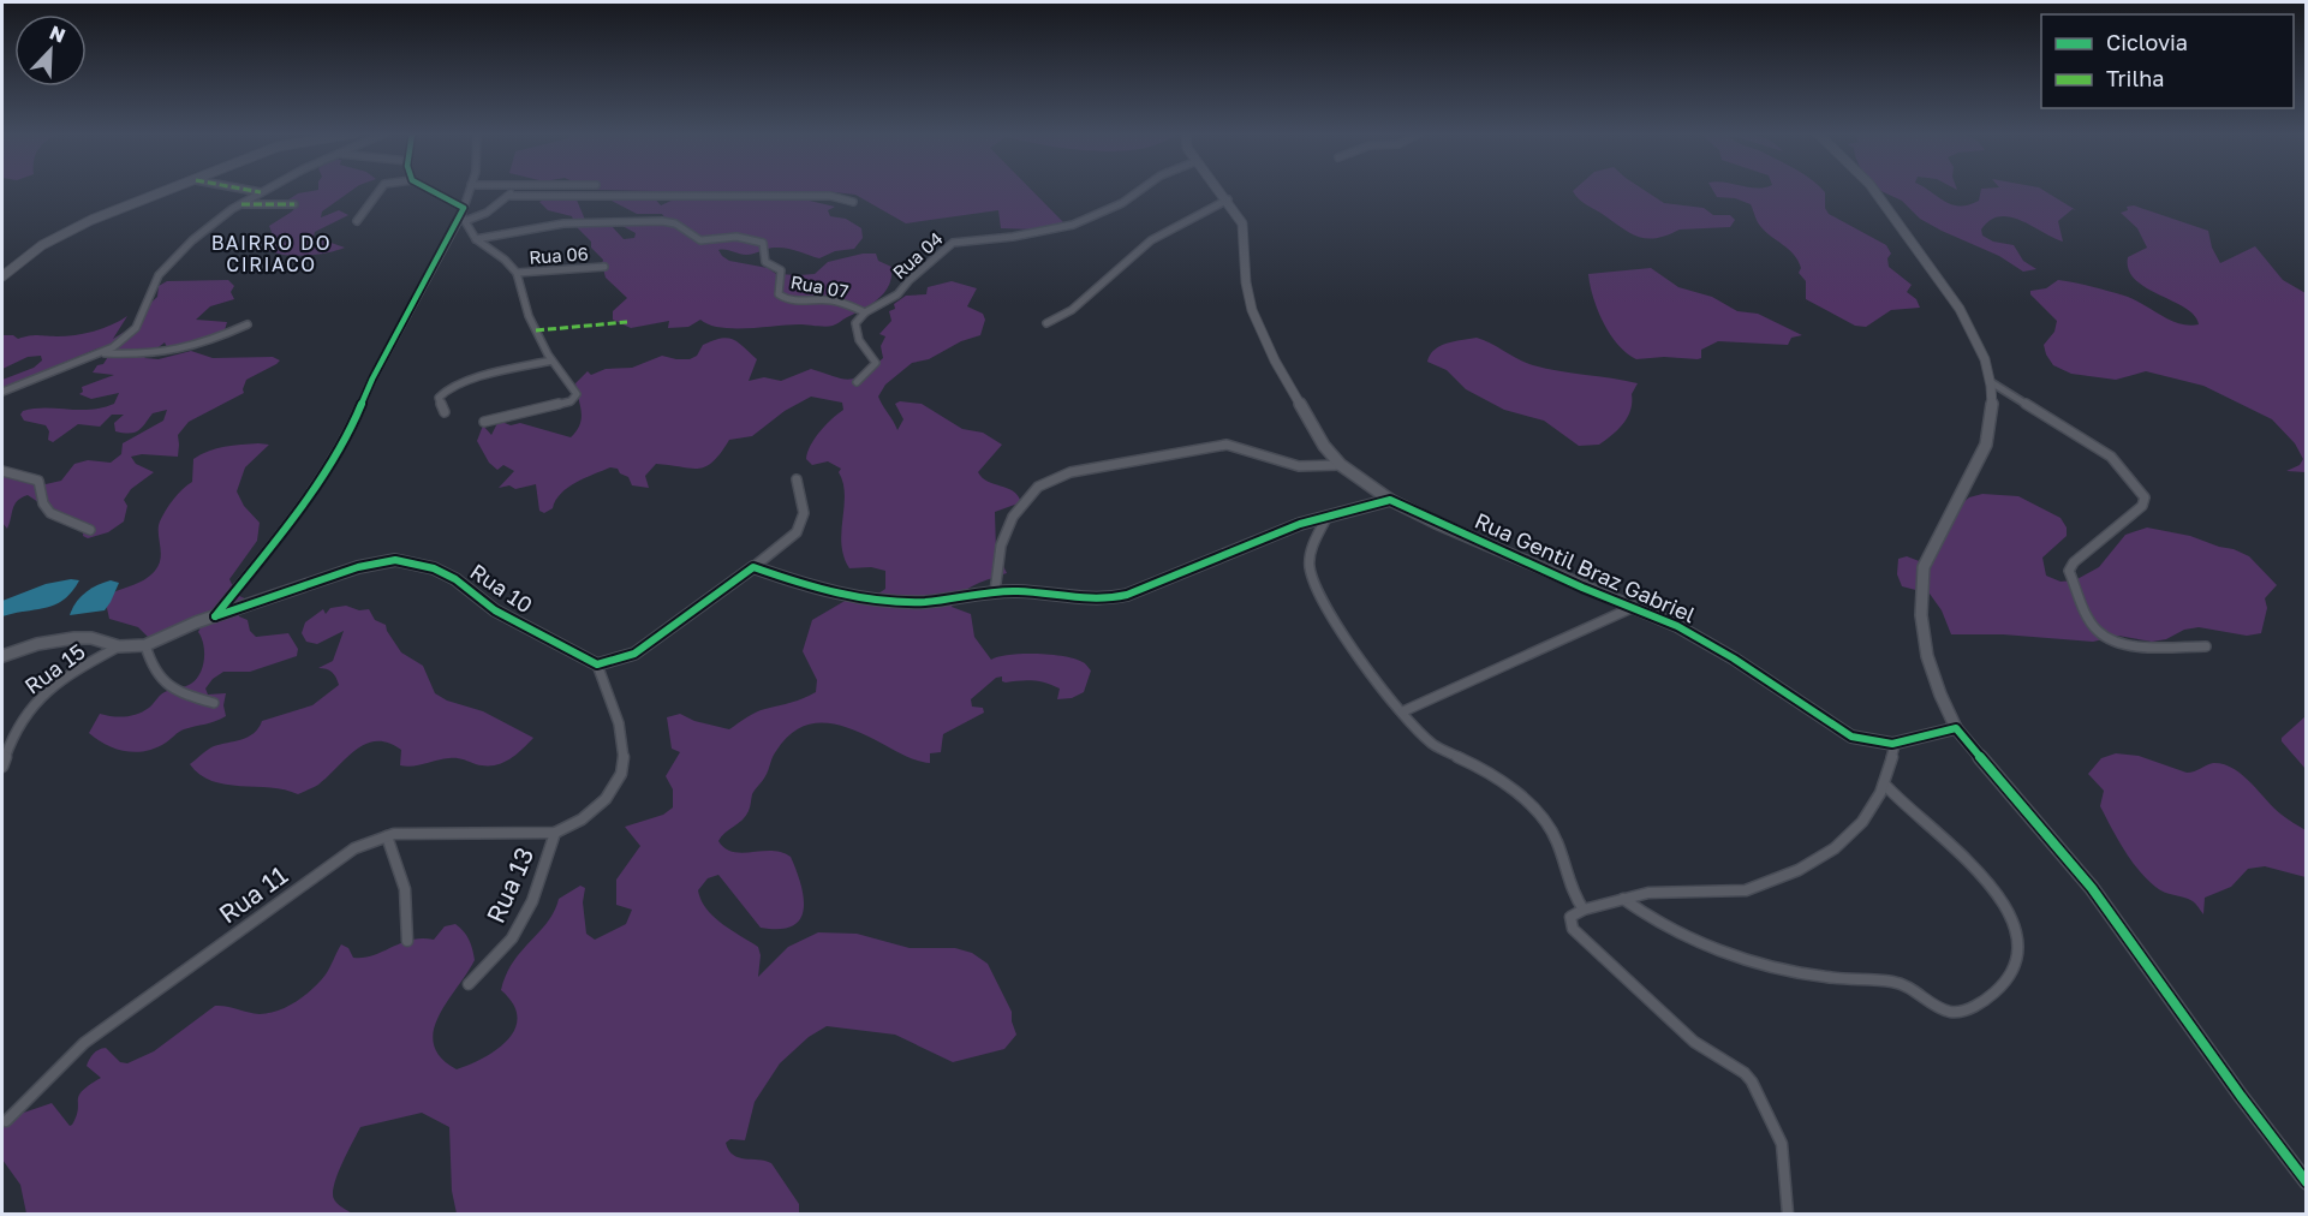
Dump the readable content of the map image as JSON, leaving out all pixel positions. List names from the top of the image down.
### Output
{
  "streets": {
    "street": [
      "Rua 06",
      "Rua 04",
      "Rua 07",
      "Rua Gentil Braz Gabriel",
      "Rua 10",
      "Rua 15",
      "Rua 13",
      "Rua 11"
    ]
  },
  "crossings": [
    ["Rua 04", "Rua 07"],
    ["Rua 10", "Rua 15"],
    ["Rua 10", "Rua 11"],
    ["Rua 13", "Rua 11"]
  ],
  "districts": ["BAIRRO DO CIRIACO"],
  "legend": ["Ciclovia", "Trilha"],
  "north": "top right"
}
